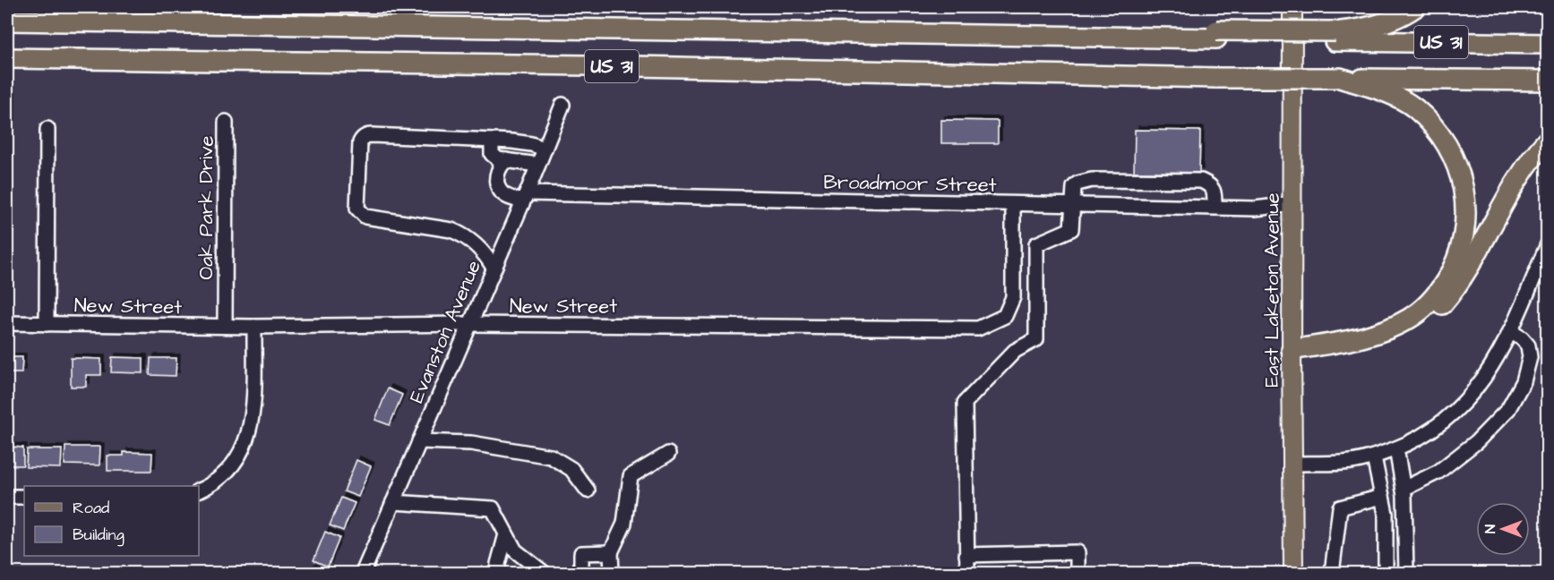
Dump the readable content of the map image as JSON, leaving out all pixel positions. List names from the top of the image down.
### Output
{
  "streets": {
    "highway": ["US 31"],
    "main road": ["East Laketon Avenue"],
    "street": [
      "Broadmoor Street",
      "Oak Park Drive",
      "New Street",
      "Evanston Avenue"
    ]
  },
  "crossings": [
    ["Broadmoor Street", "East Laketon Avenue"],
    ["Broadmoor Street", "New Street"],
    ["Broadmoor Street", "Evanston Avenue"],
    ["Oak Park Drive", "New Street"],
    ["New Street", "Evanston Avenue"]
  ],
  "legend": ["Road", "Building"],
  "north": "left"
}
